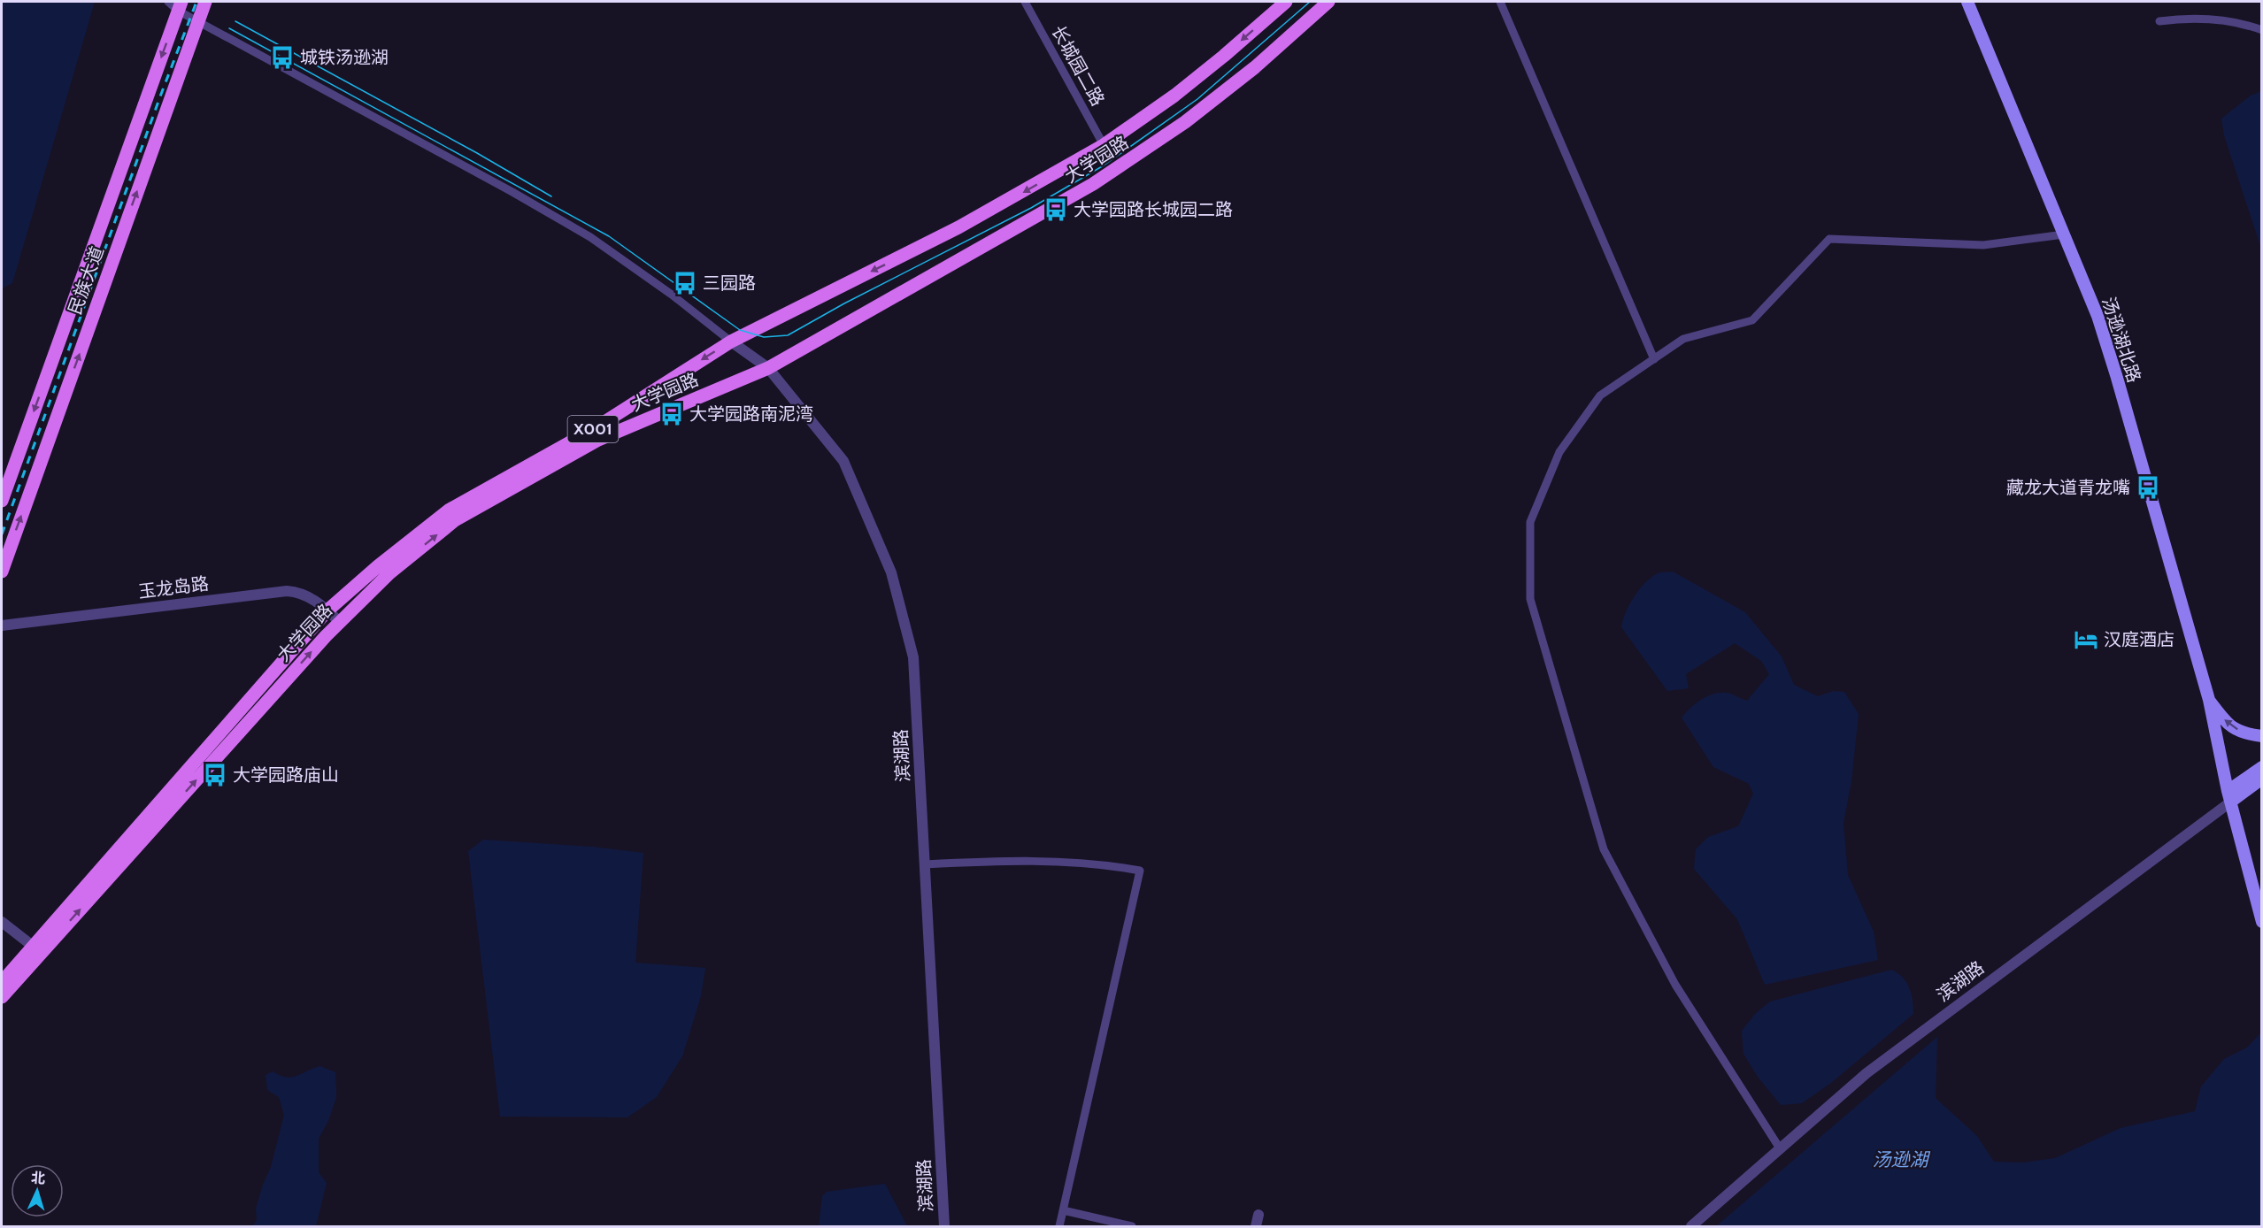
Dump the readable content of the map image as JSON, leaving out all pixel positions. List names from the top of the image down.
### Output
{
  "streets": {
    "main road": [
      "大学园路",
      "民族大道",
      "汤逊湖北路",
      "X001",
      "滨湖路"
    ],
    "street": ["长城园二路", "玉龙岛路"]
  },
  "crossings": [
    ["长城园二路", "大学园路"],
    ["大学园路", "玉龙岛路"],
    ["大学园路", "滨湖路"],
    ["汤逊湖北路", "滨湖路"]
  ],
  "water": ["汤逊湖"],
  "places": {
    "bus stop": [
      "城铁汤逊湖",
      "大学园路长城园二路",
      "三园路",
      "大学园路南泥湾",
      "藏龙大道青龙嘴",
      "大学园路庙山"
    ],
    "hotel": ["汉庭酒店"]
  },
  "north": "top"
}
